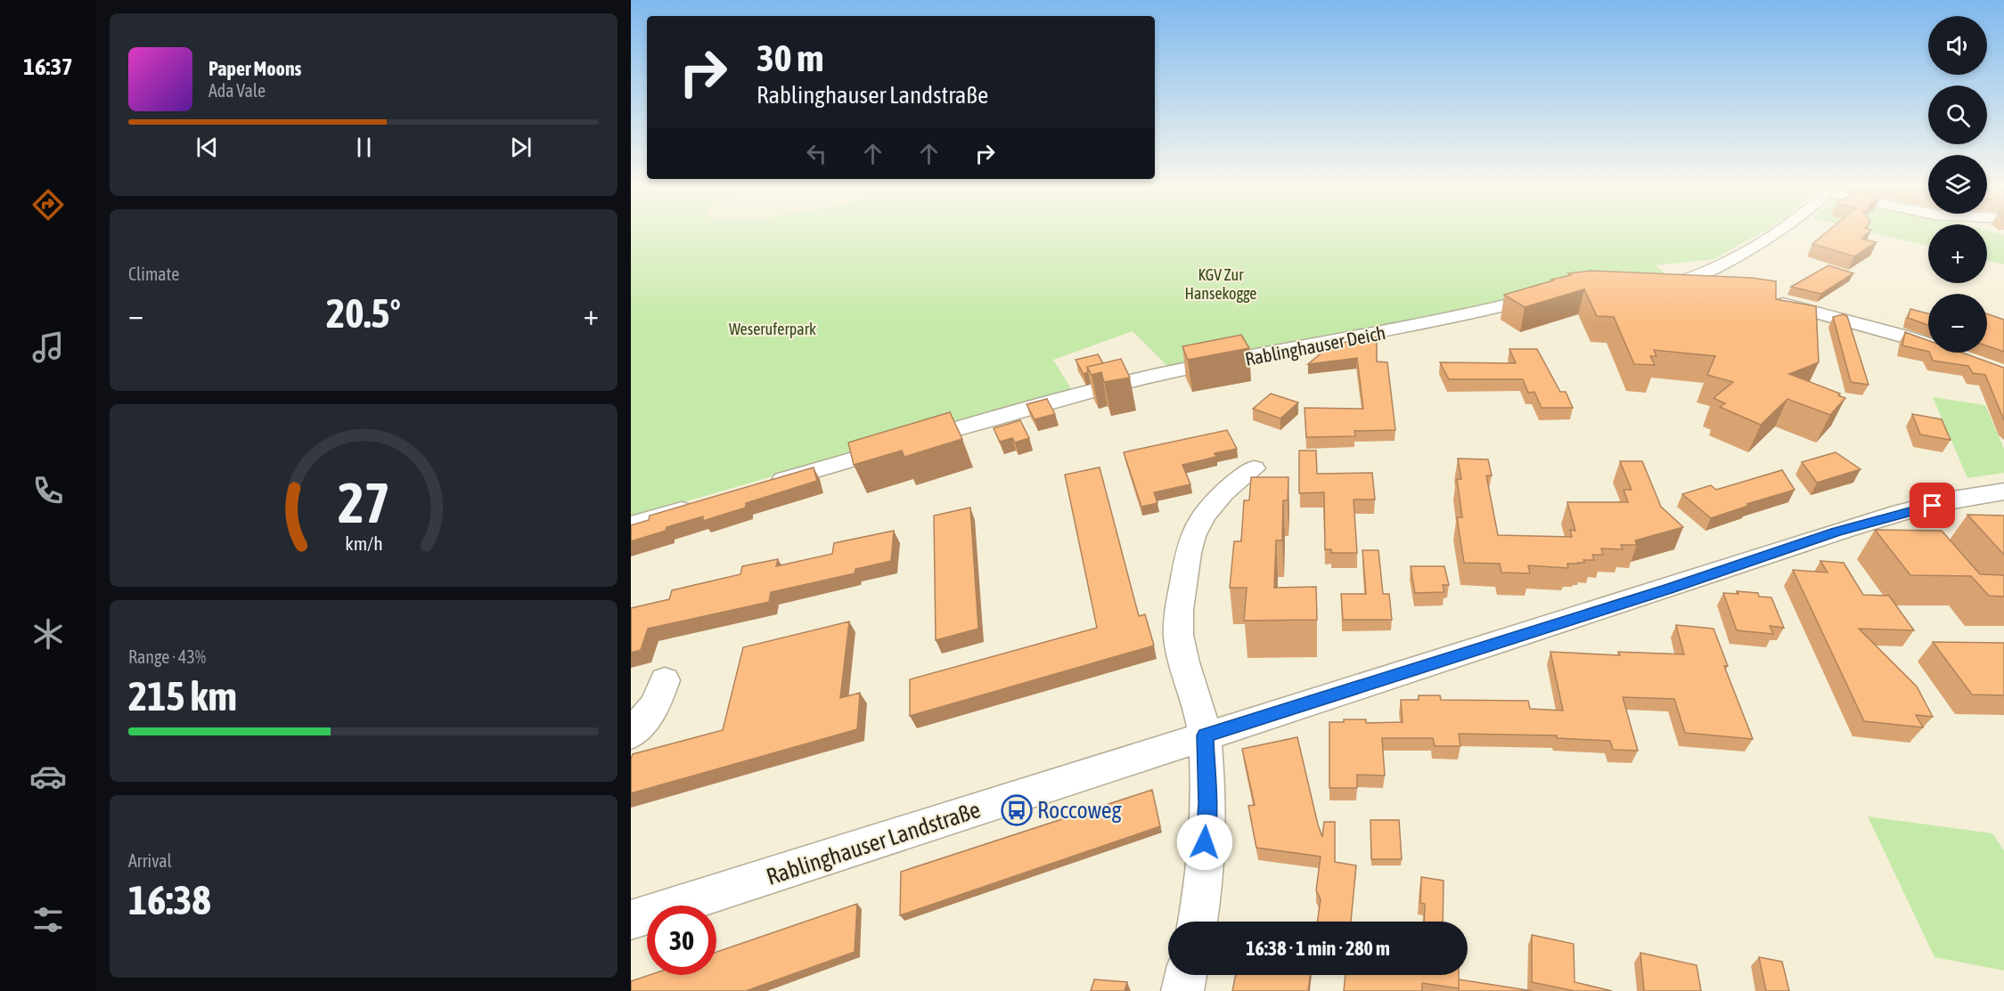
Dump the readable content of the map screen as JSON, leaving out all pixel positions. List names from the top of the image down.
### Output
{
  "streets": {
    "street": ["Rablinghauser Deich", "Rablinghauser Landstraße"]
  },
  "parks": ["KGV Zur Hansekogge", "Weseruferpark"],
  "places": {
    "bus stop": ["Roccoweg"]
  },
  "page": {
    "tabs": "16:37",
    "map_buttons": ["+", "−"],
    "turn": ["30 m", "Rablinghauser Landstraße"],
    "song": ["Paper Moons", "Ada Vale"],
    "tile": [
      "Climate",
      ["Range · 43%", "215 km"],
      ["Arrival", "16:38"]
    ],
    "heat": ["−", "20.5°", "+"],
    "limit": "30",
    "trip": "16:38 · 1 min · 280 m",
    "gauge": ["27", "km/h"]
  }
}
